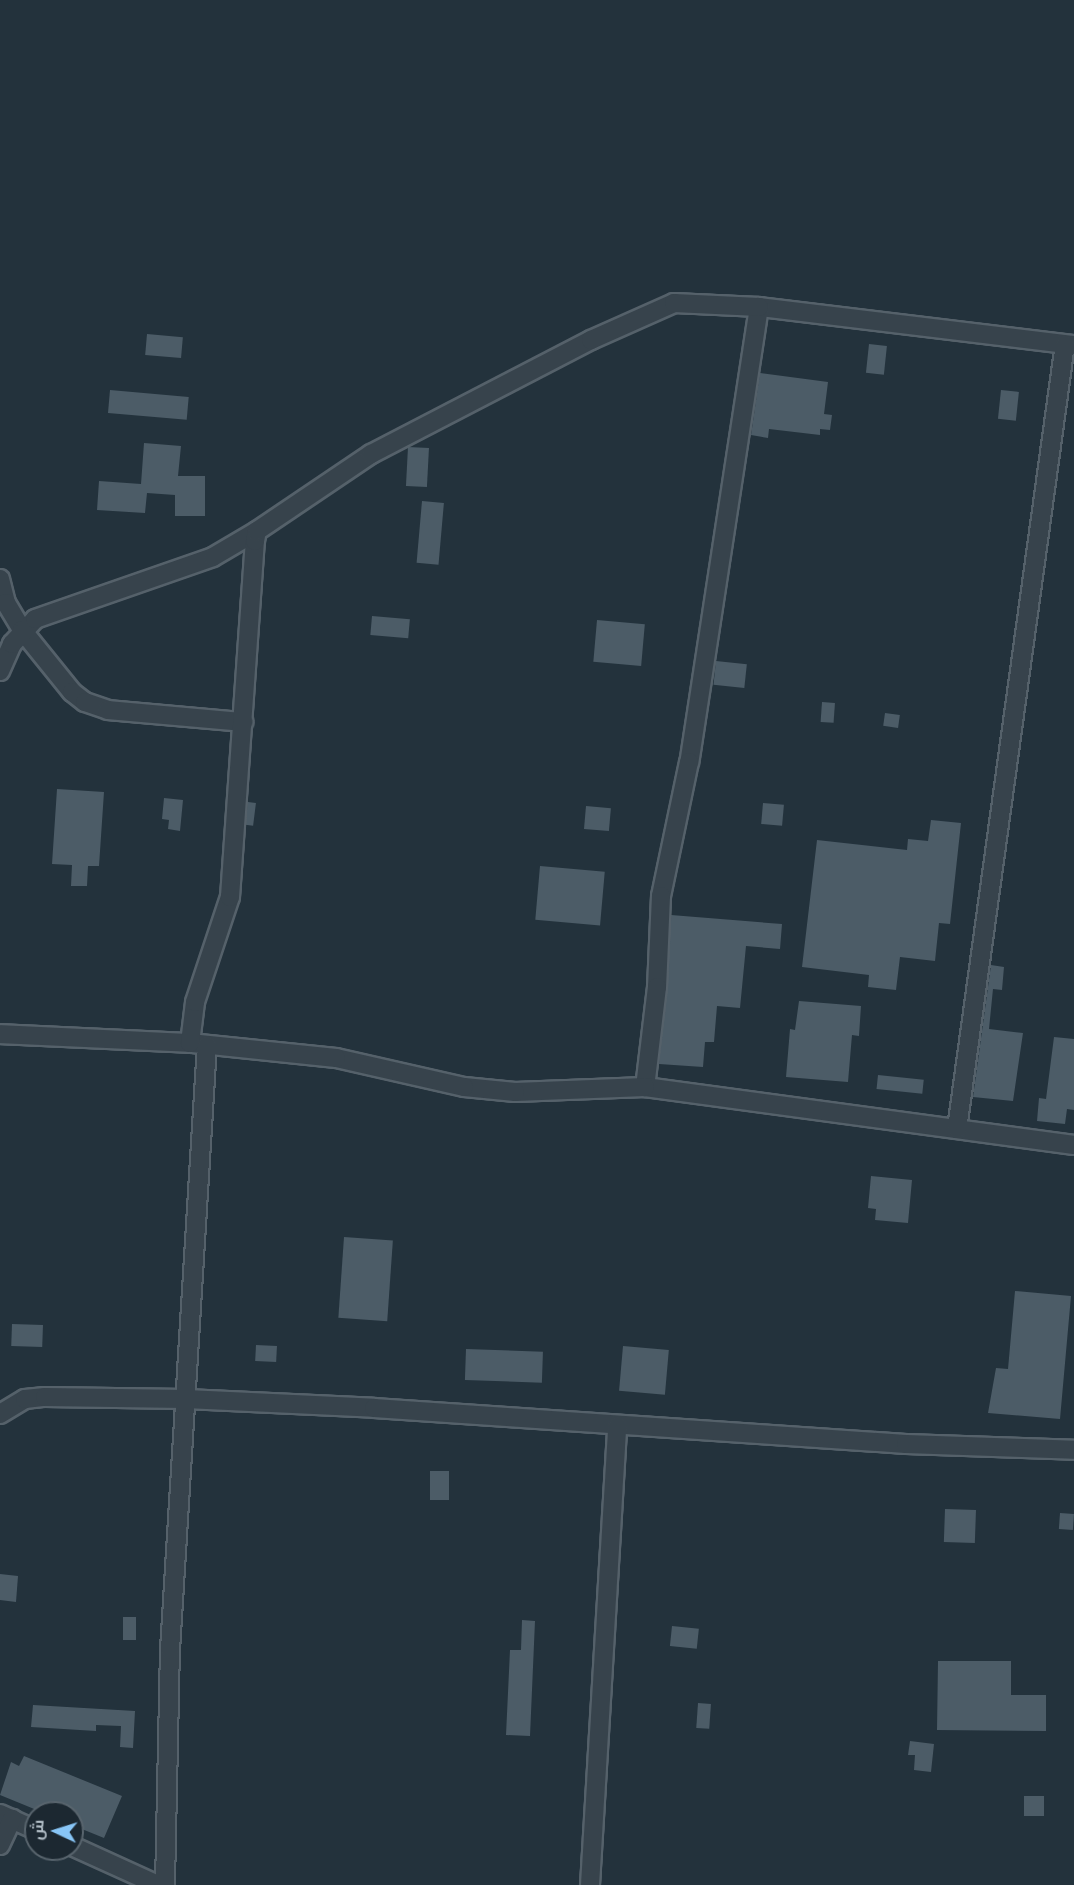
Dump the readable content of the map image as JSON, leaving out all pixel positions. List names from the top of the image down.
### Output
{
  "north": "left"
}
